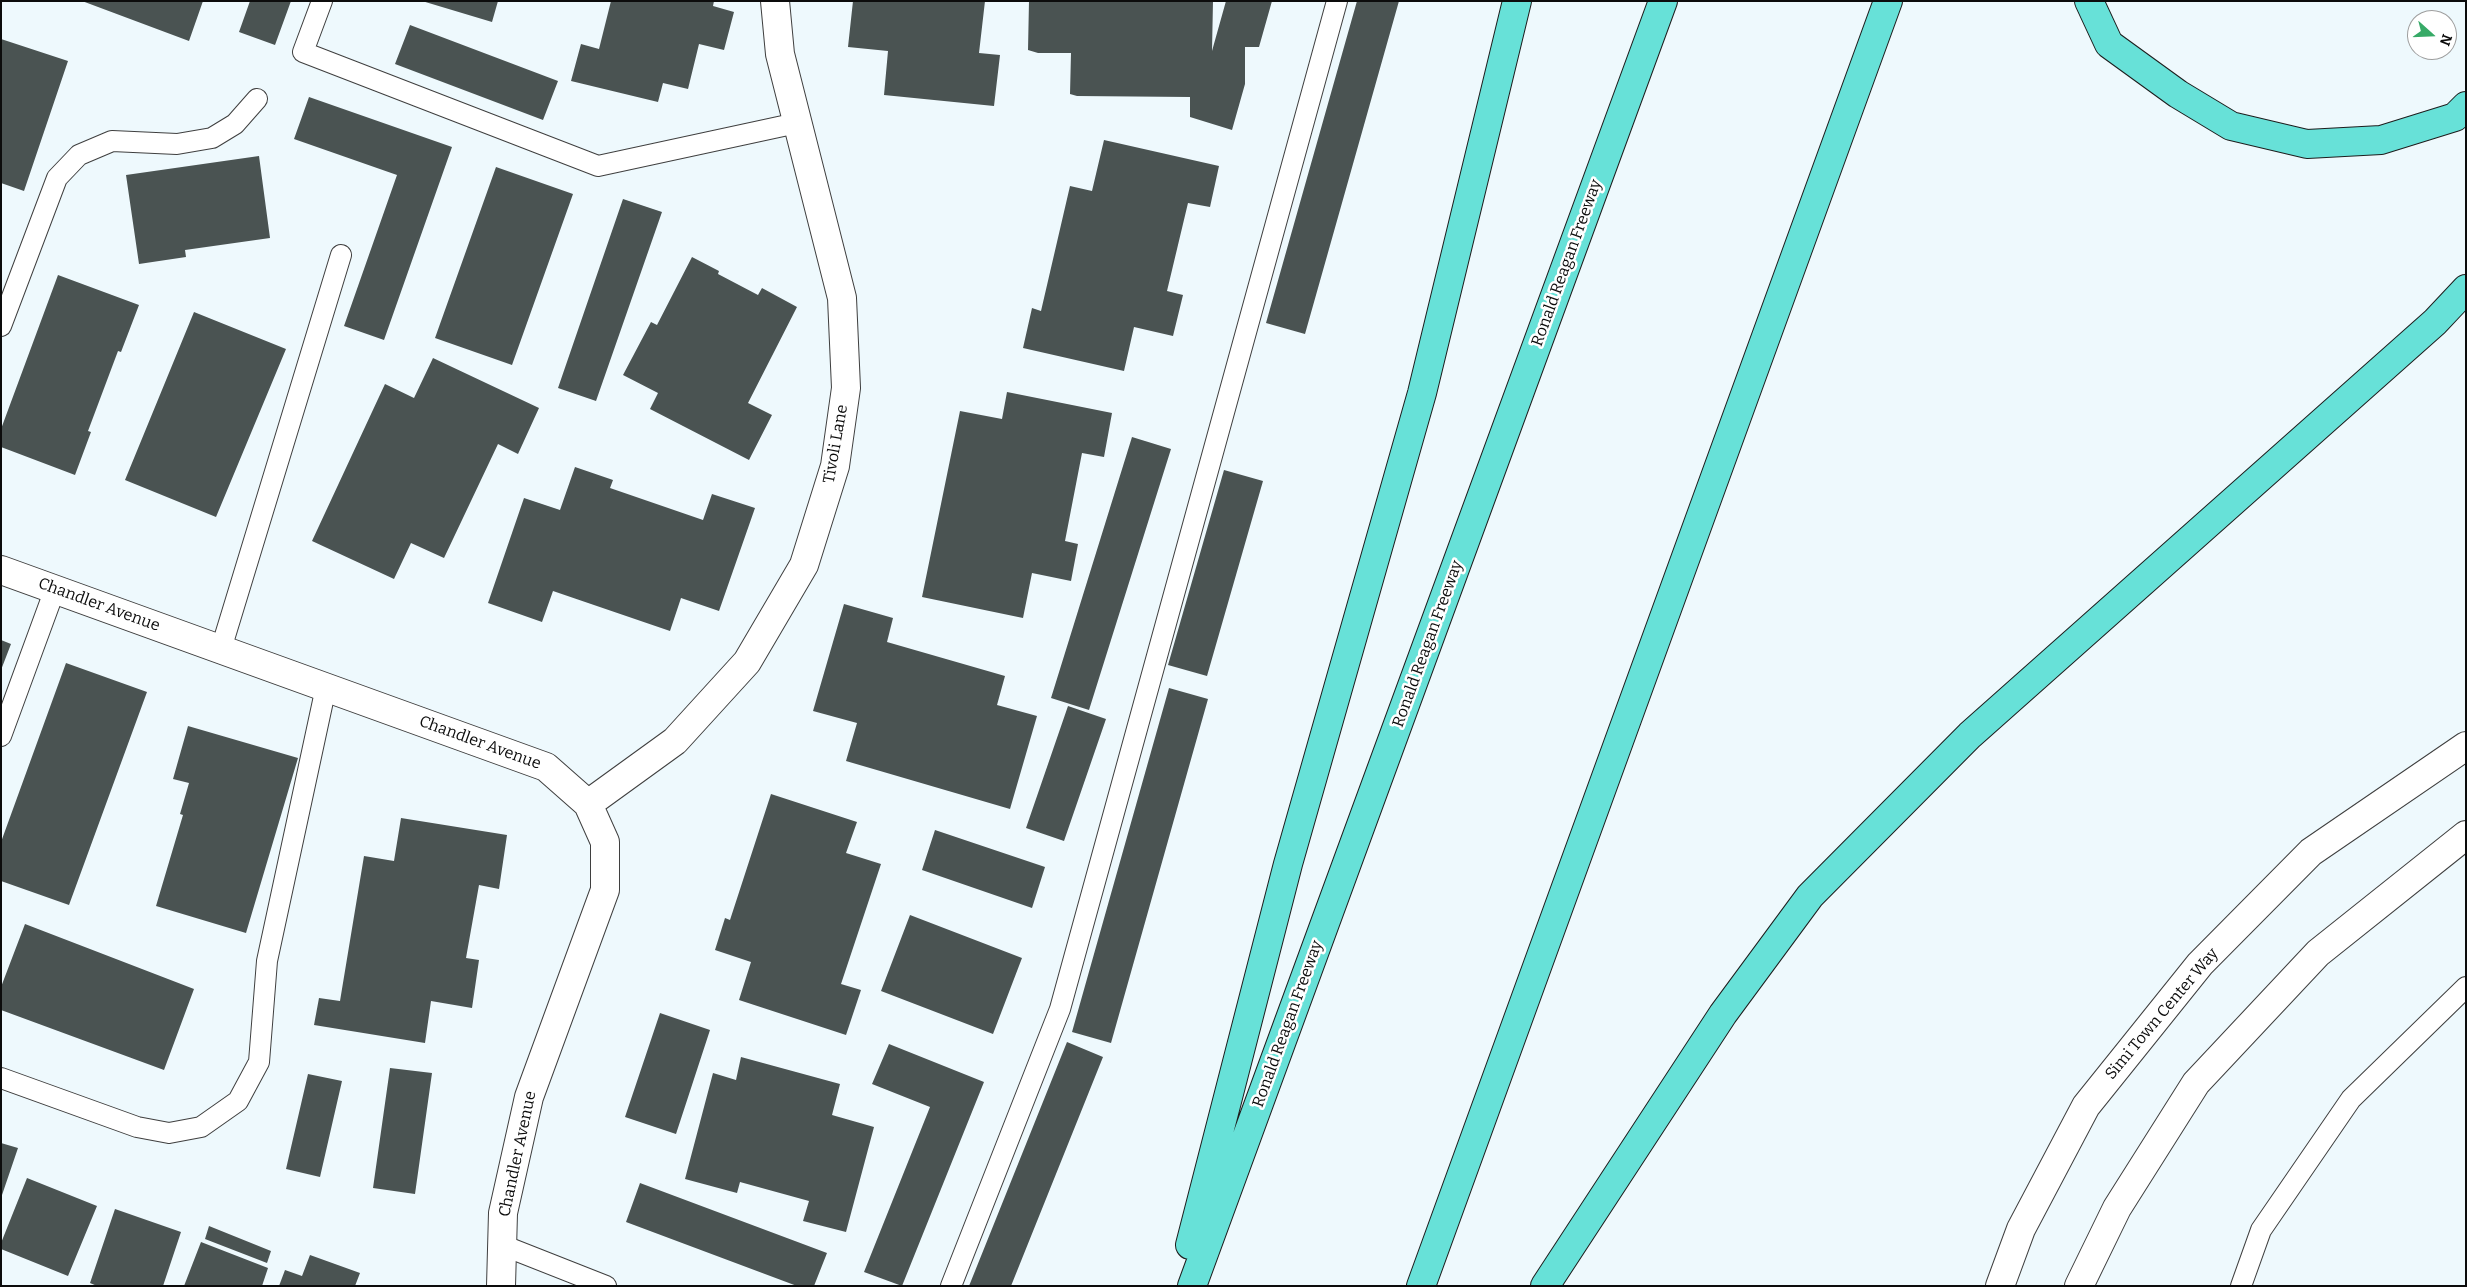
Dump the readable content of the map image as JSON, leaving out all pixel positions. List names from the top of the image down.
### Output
{
  "streets": {
    "highway": ["Ronald Reagan Freeway"],
    "street": ["Tivoli Lane", "Chandler Avenue", "Simi Town Center Way"]
  },
  "crossings": [
    ["Tivoli Lane", "Chandler Avenue"]
  ],
  "north": "right"
}
